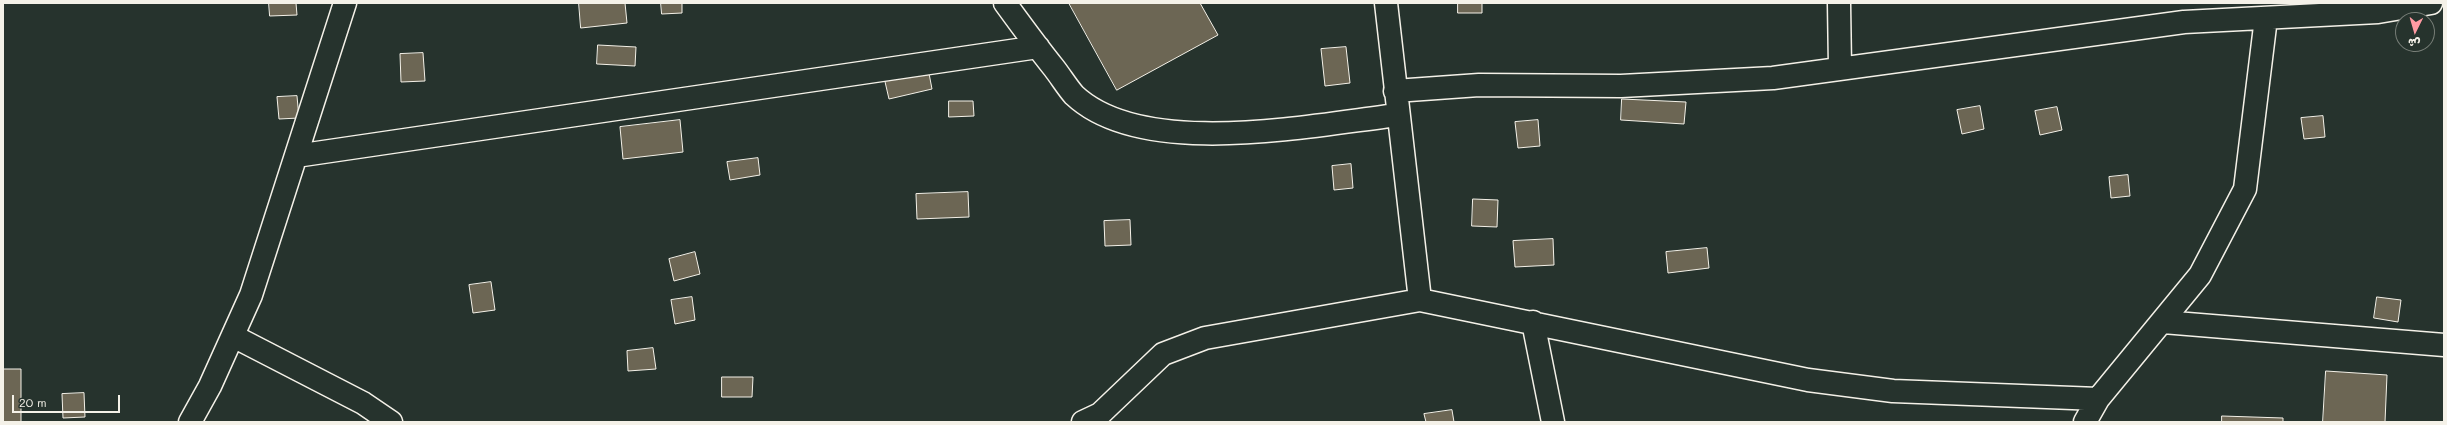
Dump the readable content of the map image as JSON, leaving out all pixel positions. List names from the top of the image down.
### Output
{
  "scale_bar": "20 m",
  "north": "bottom"
}
